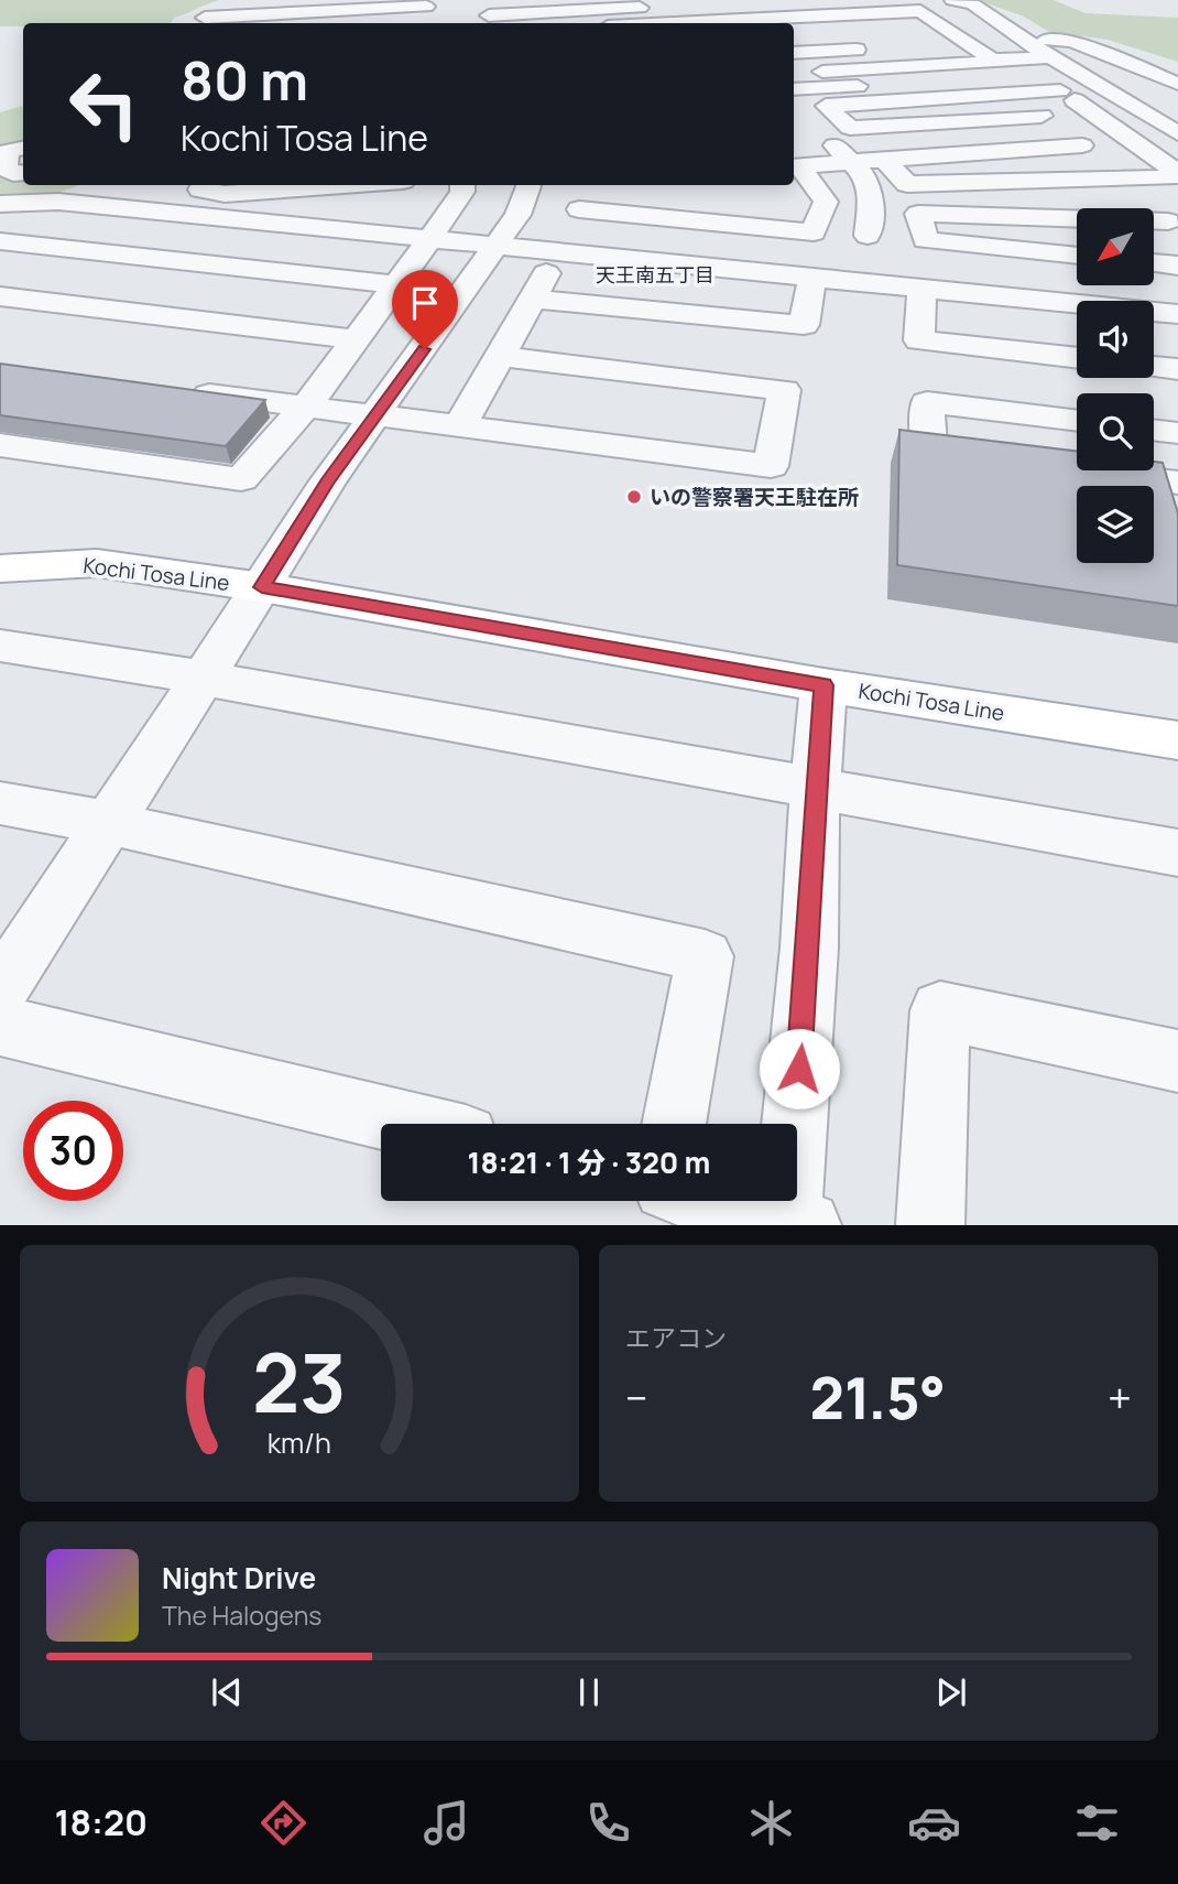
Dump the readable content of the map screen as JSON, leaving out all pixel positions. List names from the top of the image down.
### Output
{
  "streets": {
    "main road": ["Kochi Tosa Line"]
  },
  "districts": ["天王南五丁目"],
  "places": ["いの警察署天王駐在所"],
  "north": "bottom left",
  "page": {
    "turn": ["80 m", "Kochi Tosa Line"],
    "limit": "30",
    "trip": "18:21 · 1 分 · 320 m",
    "tile": "エアコン",
    "heat": ["−", "21.5°", "+"],
    "song": ["Night Drive", "The Halogens"],
    "tabs": "18:20",
    "gauge": ["23", "km/h"]
  }
}
